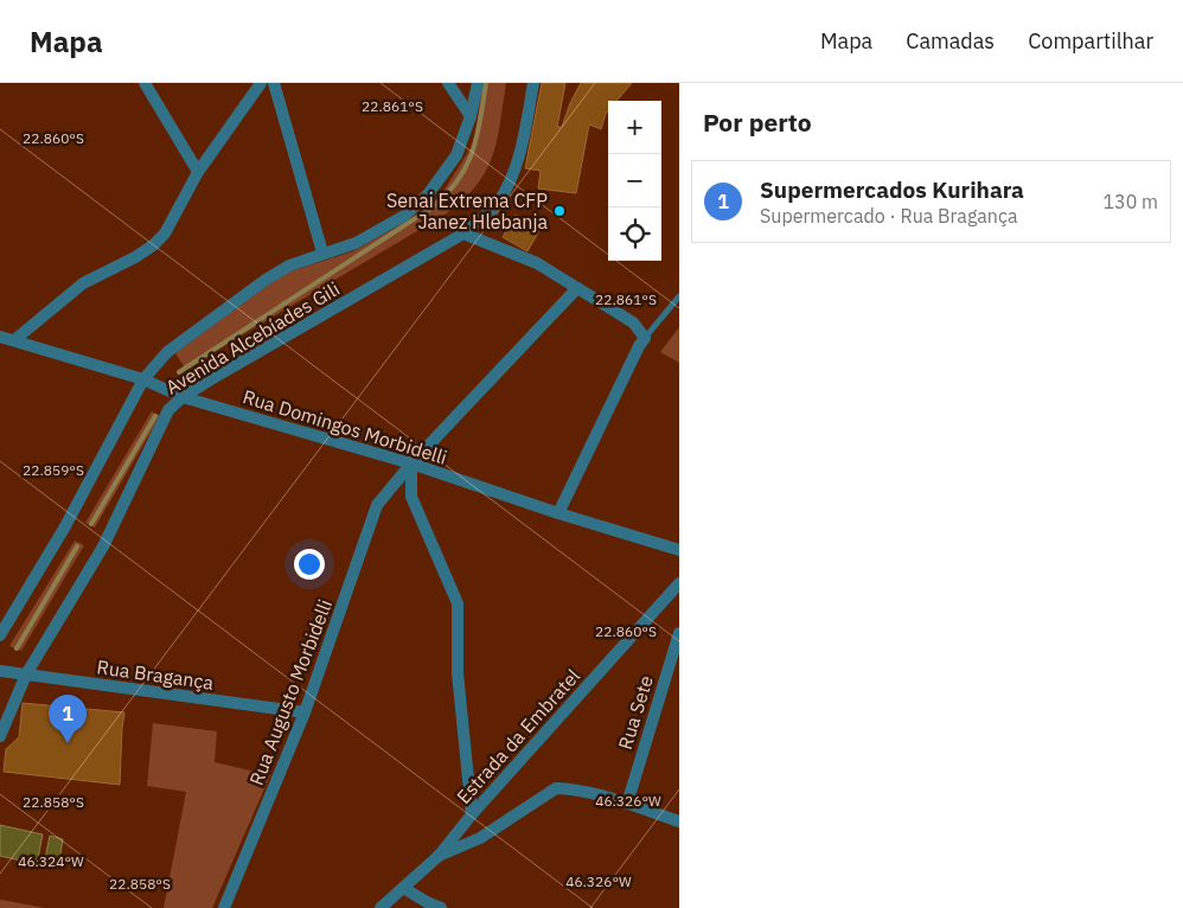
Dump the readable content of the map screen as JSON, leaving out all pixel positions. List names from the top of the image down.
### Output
{
  "streets": {
    "street": [
      "Avenida Alcebíades Gili",
      "Rua Domingos Morbidelli",
      "Rua Bragança",
      "Rua Augusto Morbidelli",
      "Rua Sete",
      "Estrada da Embratel"
    ]
  },
  "crossings": [
    ["Avenida Alcebíades Gili", "Rua Domingos Morbidelli"],
    ["Avenida Alcebíades Gili", "Rua Bragança"],
    ["Rua Domingos Morbidelli", "Rua Augusto Morbidelli"],
    ["Rua Bragança", "Rua Augusto Morbidelli"]
  ],
  "places": ["Senai Extrema CFP Janez Hlebanja"],
  "page": {
    "header": "Mapa",
    "nav": ["Mapa", "Camadas", "Compartilhar"],
    "heading": "Por perto",
    "map_buttons": ["+", "−"],
    "list": [
      {
        "mark": "1",
        "name": "Supermercados Kurihara",
        "note": "Supermercado · Rua Bragança",
        "value": "130 m"
      }
    ],
    "pins": "1"
  },
  "coordinates": [
    "22.861°S",
    "22.860°S",
    "22.859°S",
    "46.326°W",
    "22.858°S",
    "46.324°W"
  ]
}
